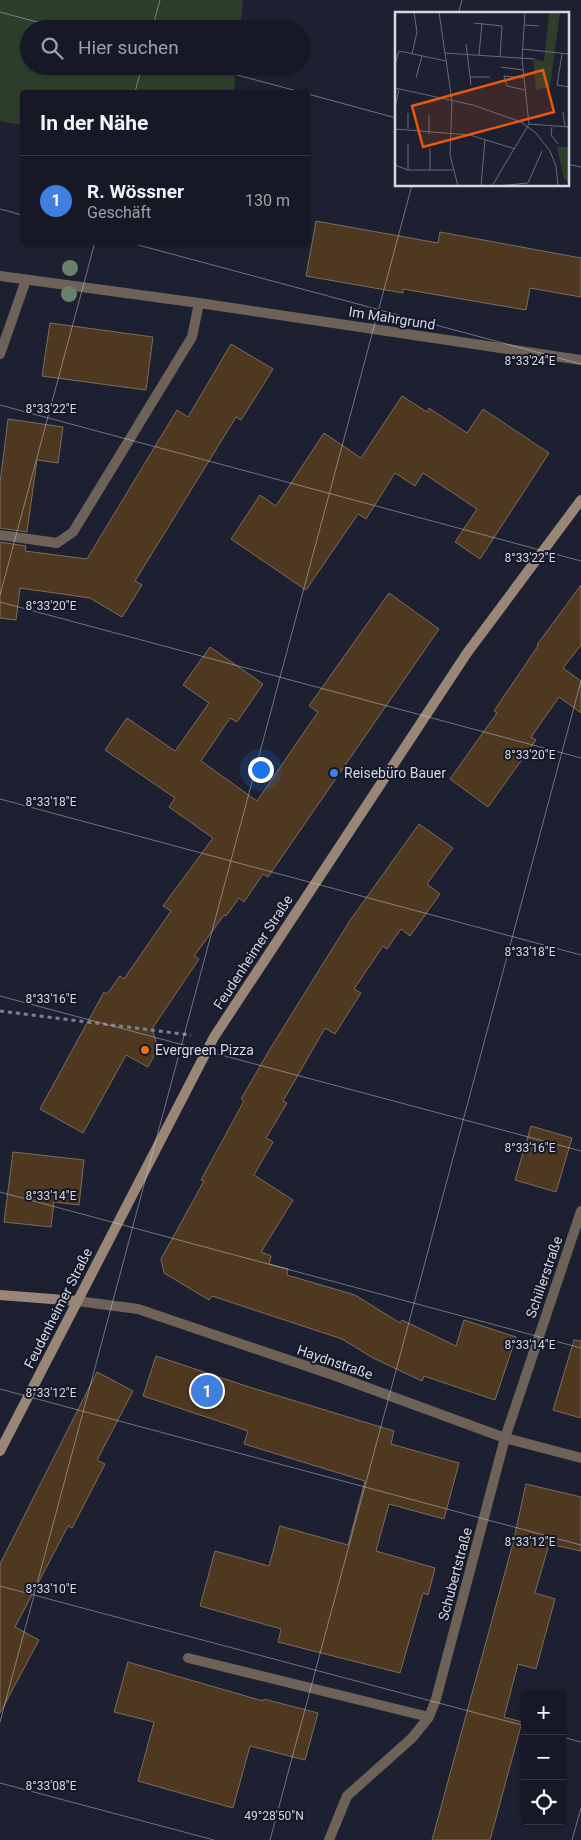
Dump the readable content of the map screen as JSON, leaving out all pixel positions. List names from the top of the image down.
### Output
{
  "streets": {
    "main road": ["Feudenheimer Straße"],
    "street": [
      "Im Mahrgrund",
      "Schillerstraße",
      "Haydnstraße",
      "Schubertstraße"
    ]
  },
  "crossings": [
    ["Feudenheimer Straße", "Haydnstraße"],
    ["Schillerstraße", "Haydnstraße"],
    ["Schillerstraße", "Schubertstraße"],
    ["Haydnstraße", "Schubertstraße"]
  ],
  "places": ["Reisebüro Bauer", "Evergreen Pizza"],
  "page": {
    "search": "Hier suchen",
    "heading": "In der Nähe",
    "list": [
      {
        "mark": "1",
        "name": "R. Wössner",
        "note": "Geschäft",
        "value": "130 m"
      }
    ],
    "pins": "1",
    "map_buttons": ["+", "−"]
  },
  "coordinates": [
    "8°33'24\"E",
    "8°33'22\"E",
    "8°33'20\"E",
    "8°33'18\"E",
    "8°33'16\"E",
    "8°33'14\"E",
    "8°33'12\"E",
    "8°33'10\"E",
    "8°33'08\"E",
    "49°28'50\"N"
  ]
}
